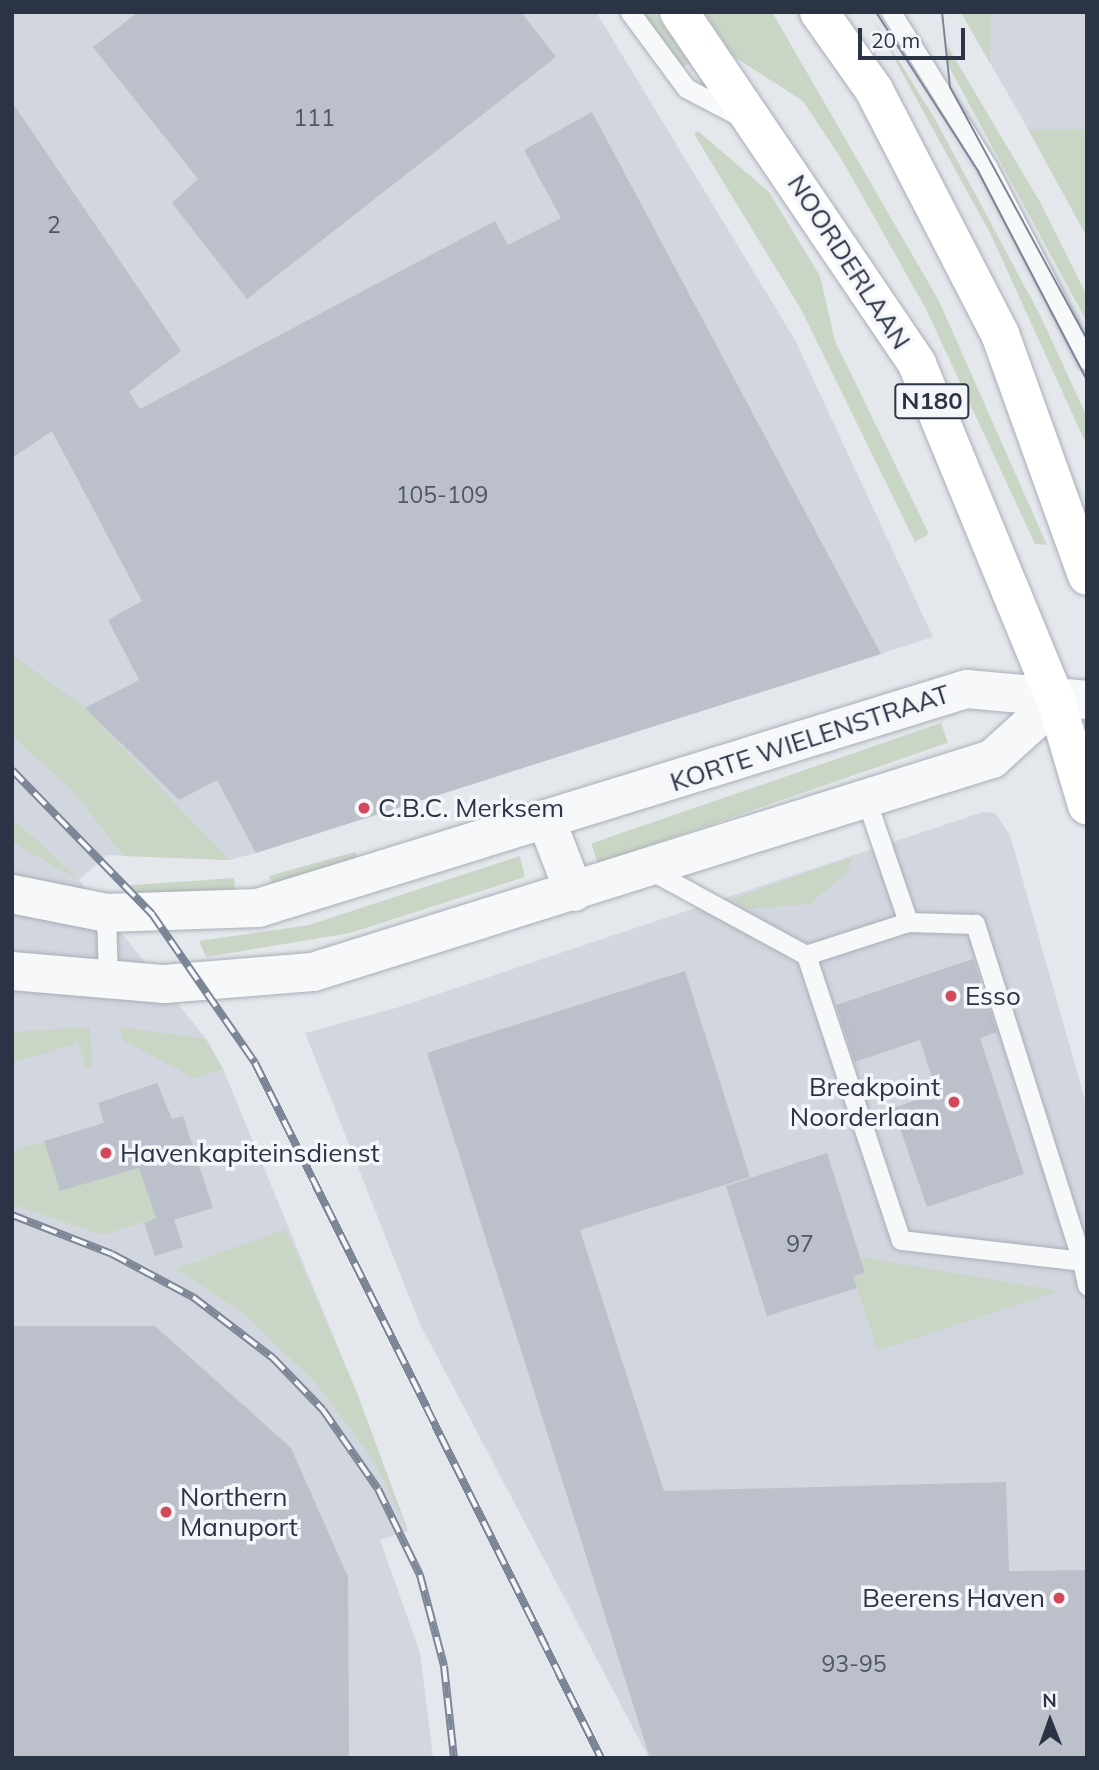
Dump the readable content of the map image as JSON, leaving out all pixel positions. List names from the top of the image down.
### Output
{
  "streets": {
    "main road": ["NOORDERLAAN", "N180"],
    "street": ["KORTE WIELENSTRAAT"]
  },
  "crossings": [
    ["NOORDERLAAN", "KORTE WIELENSTRAAT"]
  ],
  "places": [
    "C.B.C. Merksem",
    "Esso",
    "Breakpoint Noorderlaan",
    "Havenkapiteinsdienst",
    "Northern Manuport",
    "Beerens Haven"
  ],
  "house_numbers": [
    "111",
    "2",
    "105-109",
    "97",
    "93-95"
  ],
  "scale_bar": "20 m",
  "north": "top"
}
